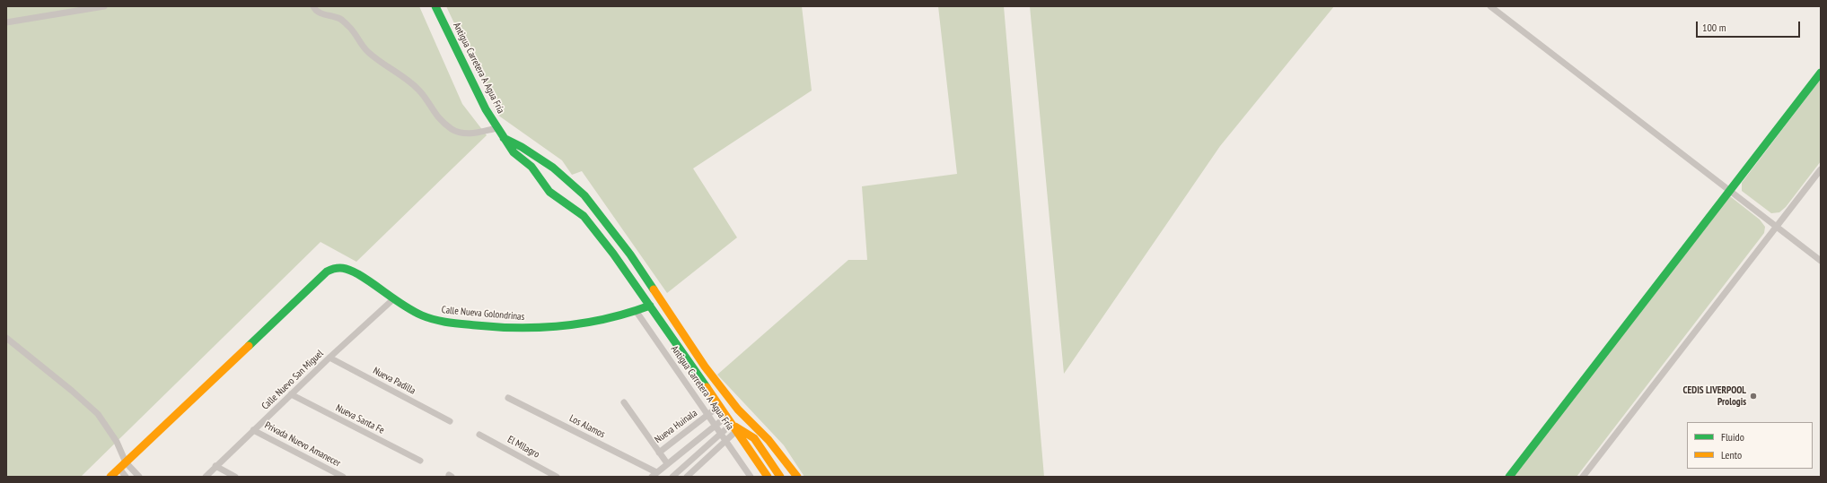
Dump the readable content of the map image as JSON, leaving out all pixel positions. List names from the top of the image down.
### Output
{
  "streets": {
    "street": [
      "Antigua Carretera A Agua Fría",
      "Calle Nueva Golondrinas",
      "Calle Nuevo San Miguel",
      "Nueva Padilla",
      "Nueva Santa Fe",
      "Los Alamos",
      "Nueva Huinala",
      "Privada Nuevo Amanecer",
      "El MIlagro"
    ]
  },
  "crossings": [
    ["Antigua Carretera A Agua Fría", "Calle Nueva Golondrinas"],
    ["Antigua Carretera A Agua Fría", "Nueva Huinala"],
    ["Calle Nueva Golondrinas", "Calle Nuevo San Miguel"],
    ["Calle Nuevo San Miguel", "Nueva Padilla"],
    ["Calle Nuevo San Miguel", "Nueva Santa Fe"],
    ["Calle Nuevo San Miguel", "Privada Nuevo Amanecer"]
  ],
  "places": ["CEDIS LIVERPOOL Prologis"],
  "legend": ["Fluido", "Lento"],
  "scale_bar": "100 m"
}
